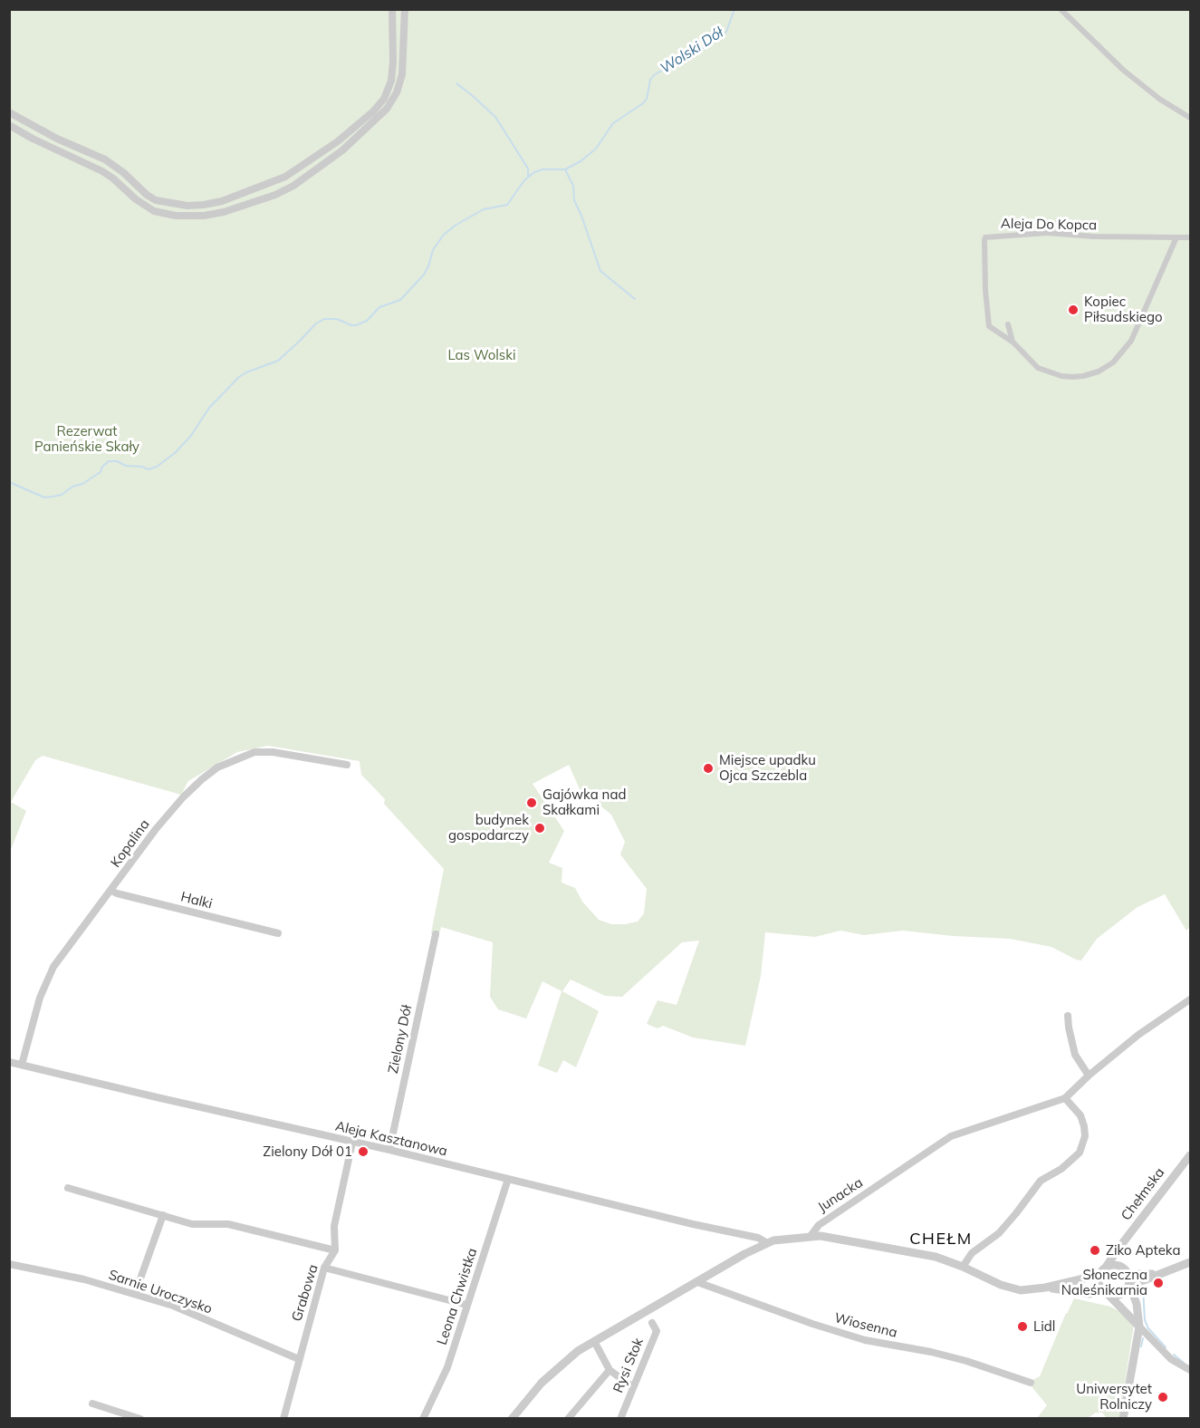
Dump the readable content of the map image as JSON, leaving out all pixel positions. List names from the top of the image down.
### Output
{
  "streets": {
    "street": [
      "Aleja Do Kopca",
      "Kopalina",
      "Halki",
      "Zielony Dół",
      "Aleja Kasztanowa",
      "Chełmska",
      "Junacka",
      "Sarnie Uroczysko",
      "Grabowa",
      "Leona Chwistka",
      "Wiosenna",
      "Rysi Stok"
    ]
  },
  "crossings": [
    ["Kopalina", "Halki"],
    ["Kopalina", "Aleja Kasztanowa"],
    ["Zielony Dół", "Aleja Kasztanowa"],
    ["Aleja Kasztanowa", "Leona Chwistka"],
    ["Sarnie Uroczysko", "Grabowa"]
  ],
  "districts": ["CHEŁM"],
  "water": ["Wolski Dół"],
  "parks": ["Las Wolski", "Rezerwat Panieńskie Skały"],
  "places": [
    "Kopiec Piłsudskiego",
    "Miejsce upadku Ojca Szczebla",
    "Gajówka nad Skałkami",
    "budynek gospodarczy",
    "Zielony Dół 01",
    "Ziko Apteka",
    "Słoneczna Naleśnikarnia",
    "Lidl",
    "Uniwersytet Rolniczy"
  ]
}
